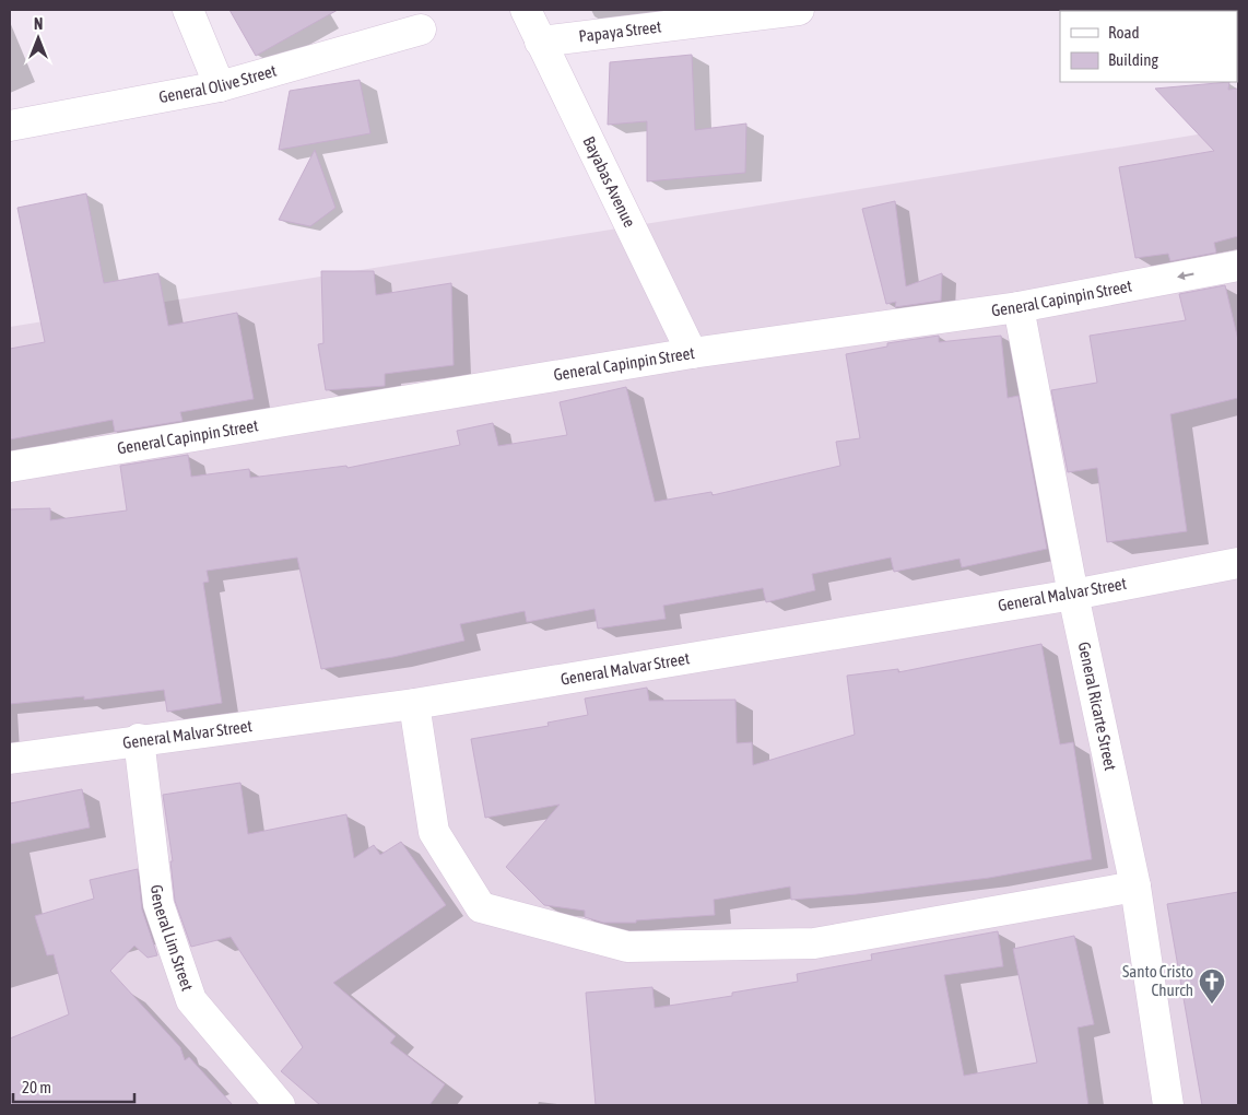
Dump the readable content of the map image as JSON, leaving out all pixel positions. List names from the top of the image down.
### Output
{
  "streets": {
    "street": [
      "Papaya Street",
      "General Olive Street",
      "Bayabas Avenue",
      "General Capinpin Street",
      "General Malvar Street",
      "General Ricarte Street",
      "General Lim Street"
    ]
  },
  "crossings": [
    ["Papaya Street", "Bayabas Avenue"],
    ["Bayabas Avenue", "General Capinpin Street"],
    ["General Capinpin Street", "General Ricarte Street"],
    ["General Malvar Street", "General Ricarte Street"],
    ["General Malvar Street", "General Lim Street"]
  ],
  "places": {
    "church": ["Santo Cristo Church"]
  },
  "legend": ["Road", "Building"],
  "scale_bar": "20 m",
  "north": "top"
}
